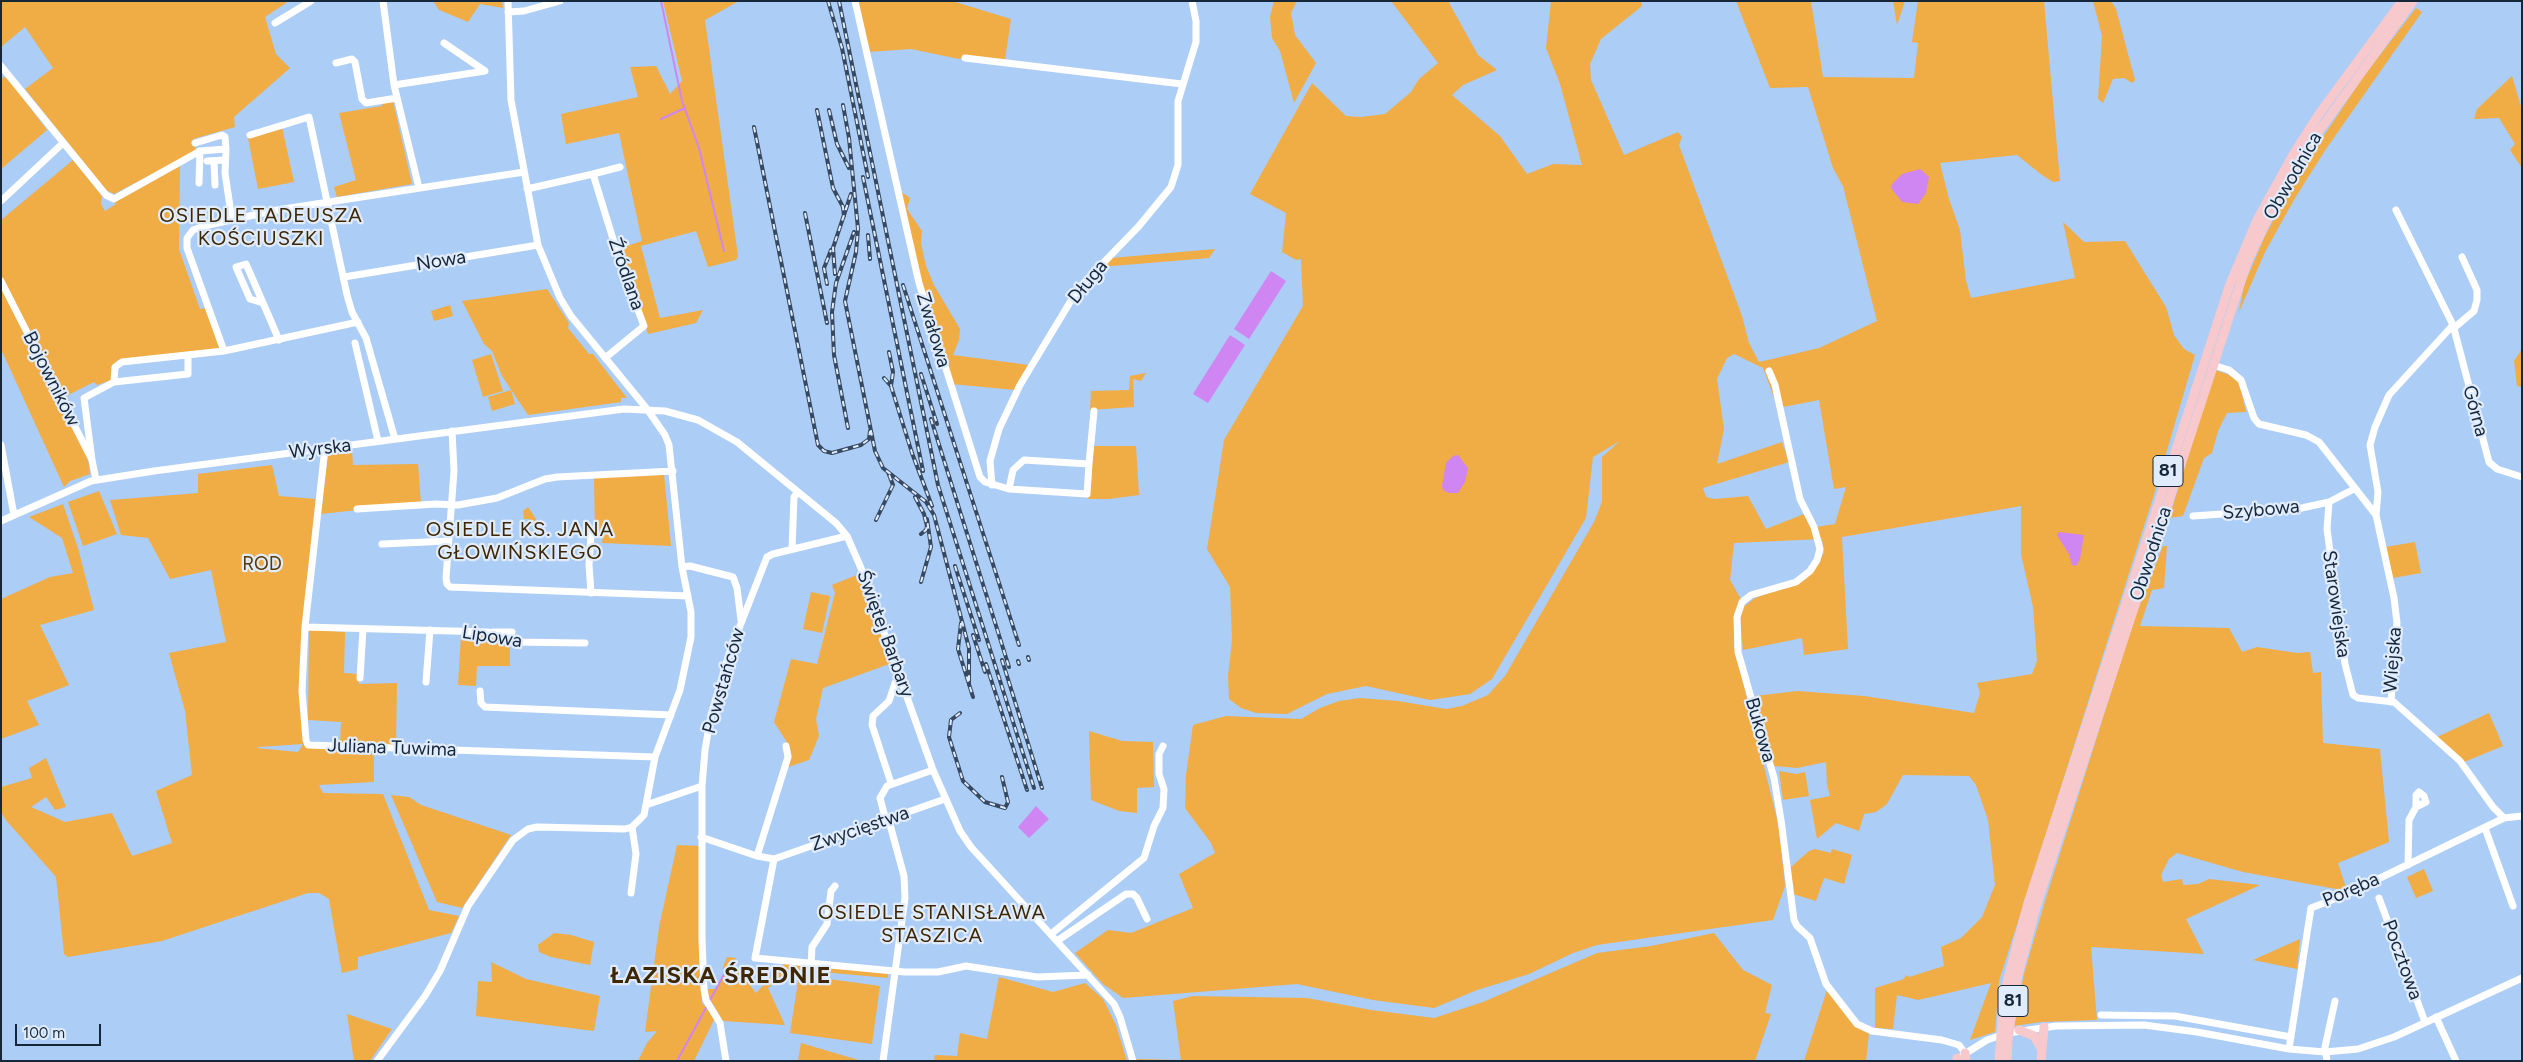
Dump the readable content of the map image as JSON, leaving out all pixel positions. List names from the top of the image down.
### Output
{
  "streets": {
    "main road": ["Obwodnica", "81"],
    "street": [
      "Nowa",
      "Źródlana",
      "Długa",
      "Zwałowa",
      "Bojowników",
      "Górna",
      "Wyrska",
      "Szybowa",
      "Starowiejska",
      "Świętej Barbary",
      "Lipowa",
      "Wiejska",
      "Powstańców",
      "Bukowa",
      "Juliana Tuwima",
      "Zwycięstwa",
      "Poręba",
      "Pocztowa"
    ]
  },
  "crossings": [
    ["Obwodnica", "Wiejska"],
    ["Długa", "Zwałowa"],
    ["Bojowników", "Wyrska"],
    ["Górna", "Wiejska"],
    ["Wyrska", "Świętej Barbary"],
    ["Wyrska", "Juliana Tuwima"],
    ["Szybowa", "Starowiejska"],
    ["Starowiejska", "Wiejska"],
    ["Świętej Barbary", "Powstańców"],
    ["Świętej Barbary", "Zwycięstwa"],
    ["Lipowa", "Juliana Tuwima"],
    ["Wiejska", "Poręba"],
    ["Powstańców", "Zwycięstwa"]
  ],
  "districts": [
    "OSIEDLE TADEUSZA KOŚCIUSZKI",
    "OSIEDLE KS. JANA GŁOWIŃSKIEGO",
    "OSIEDLE STANISŁAWA STASZICA",
    "ŁAZISKA ŚREDNIE"
  ],
  "parks": ["ROD"],
  "scale_bar": "100 m"
}
